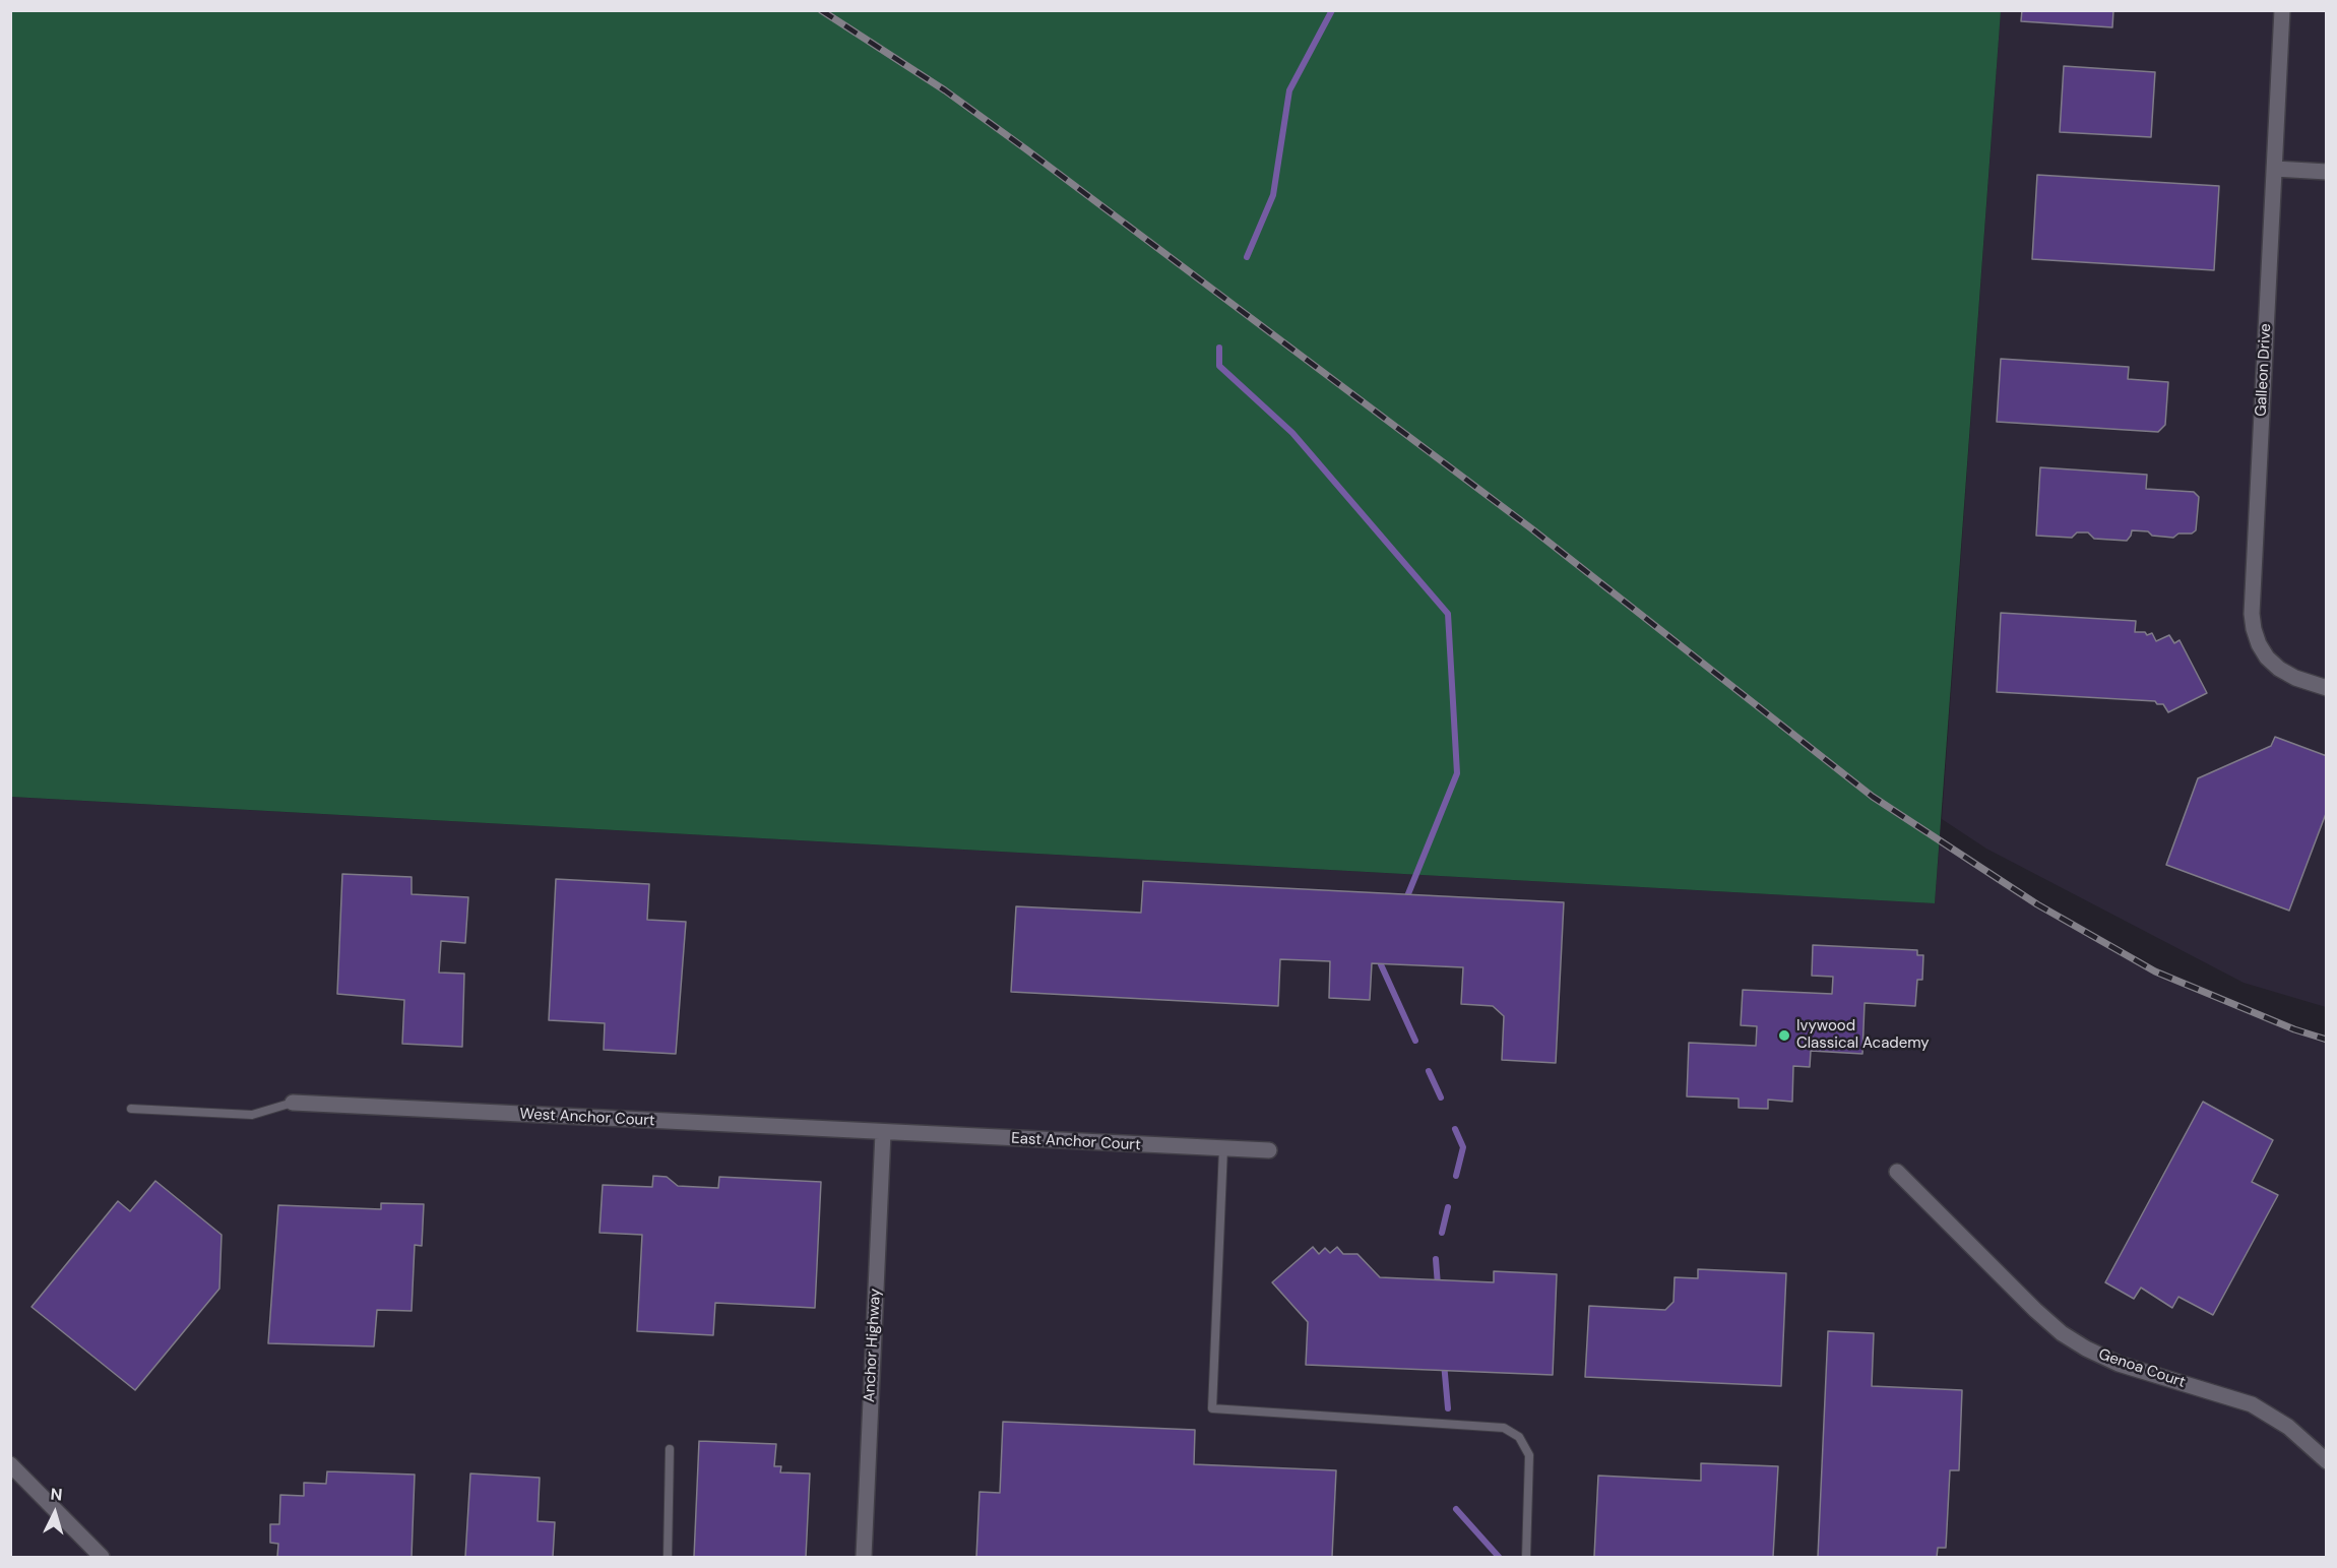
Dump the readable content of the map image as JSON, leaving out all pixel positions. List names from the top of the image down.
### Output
{
  "streets": {
    "street": [
      "Galleon Drive",
      "West Anchor Court",
      "East Anchor Court",
      "Anchor Highway",
      "Genoa Court"
    ]
  },
  "crossings": [
    ["West Anchor Court", "East Anchor Court"],
    ["West Anchor Court", "Anchor Highway"],
    ["East Anchor Court", "Anchor Highway"]
  ],
  "places": ["Ivywood Classical Academy"],
  "north": "top"
}
